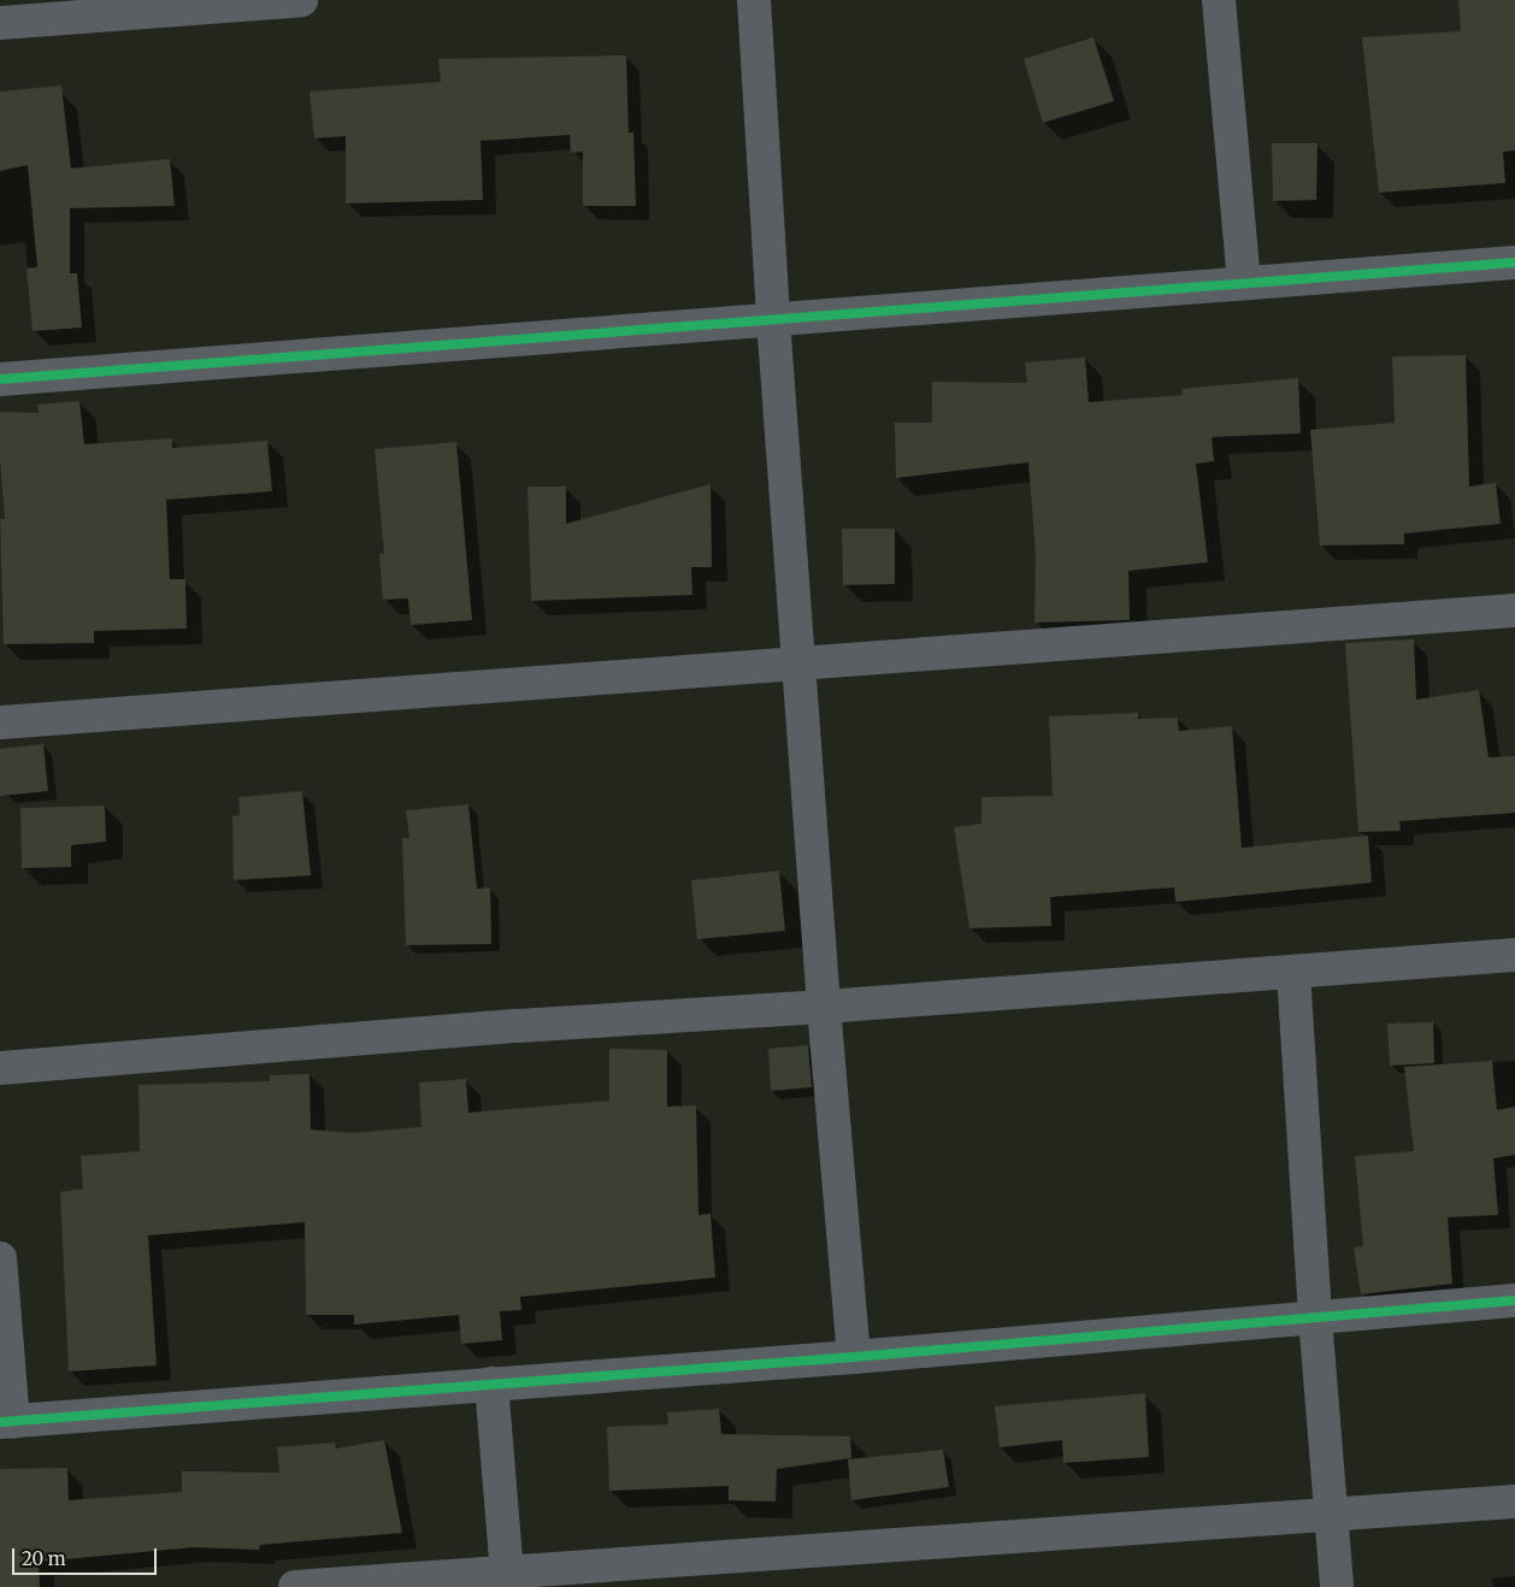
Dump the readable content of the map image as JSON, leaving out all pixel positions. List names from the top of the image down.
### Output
{
  "scale_bar": "20 m"
}
